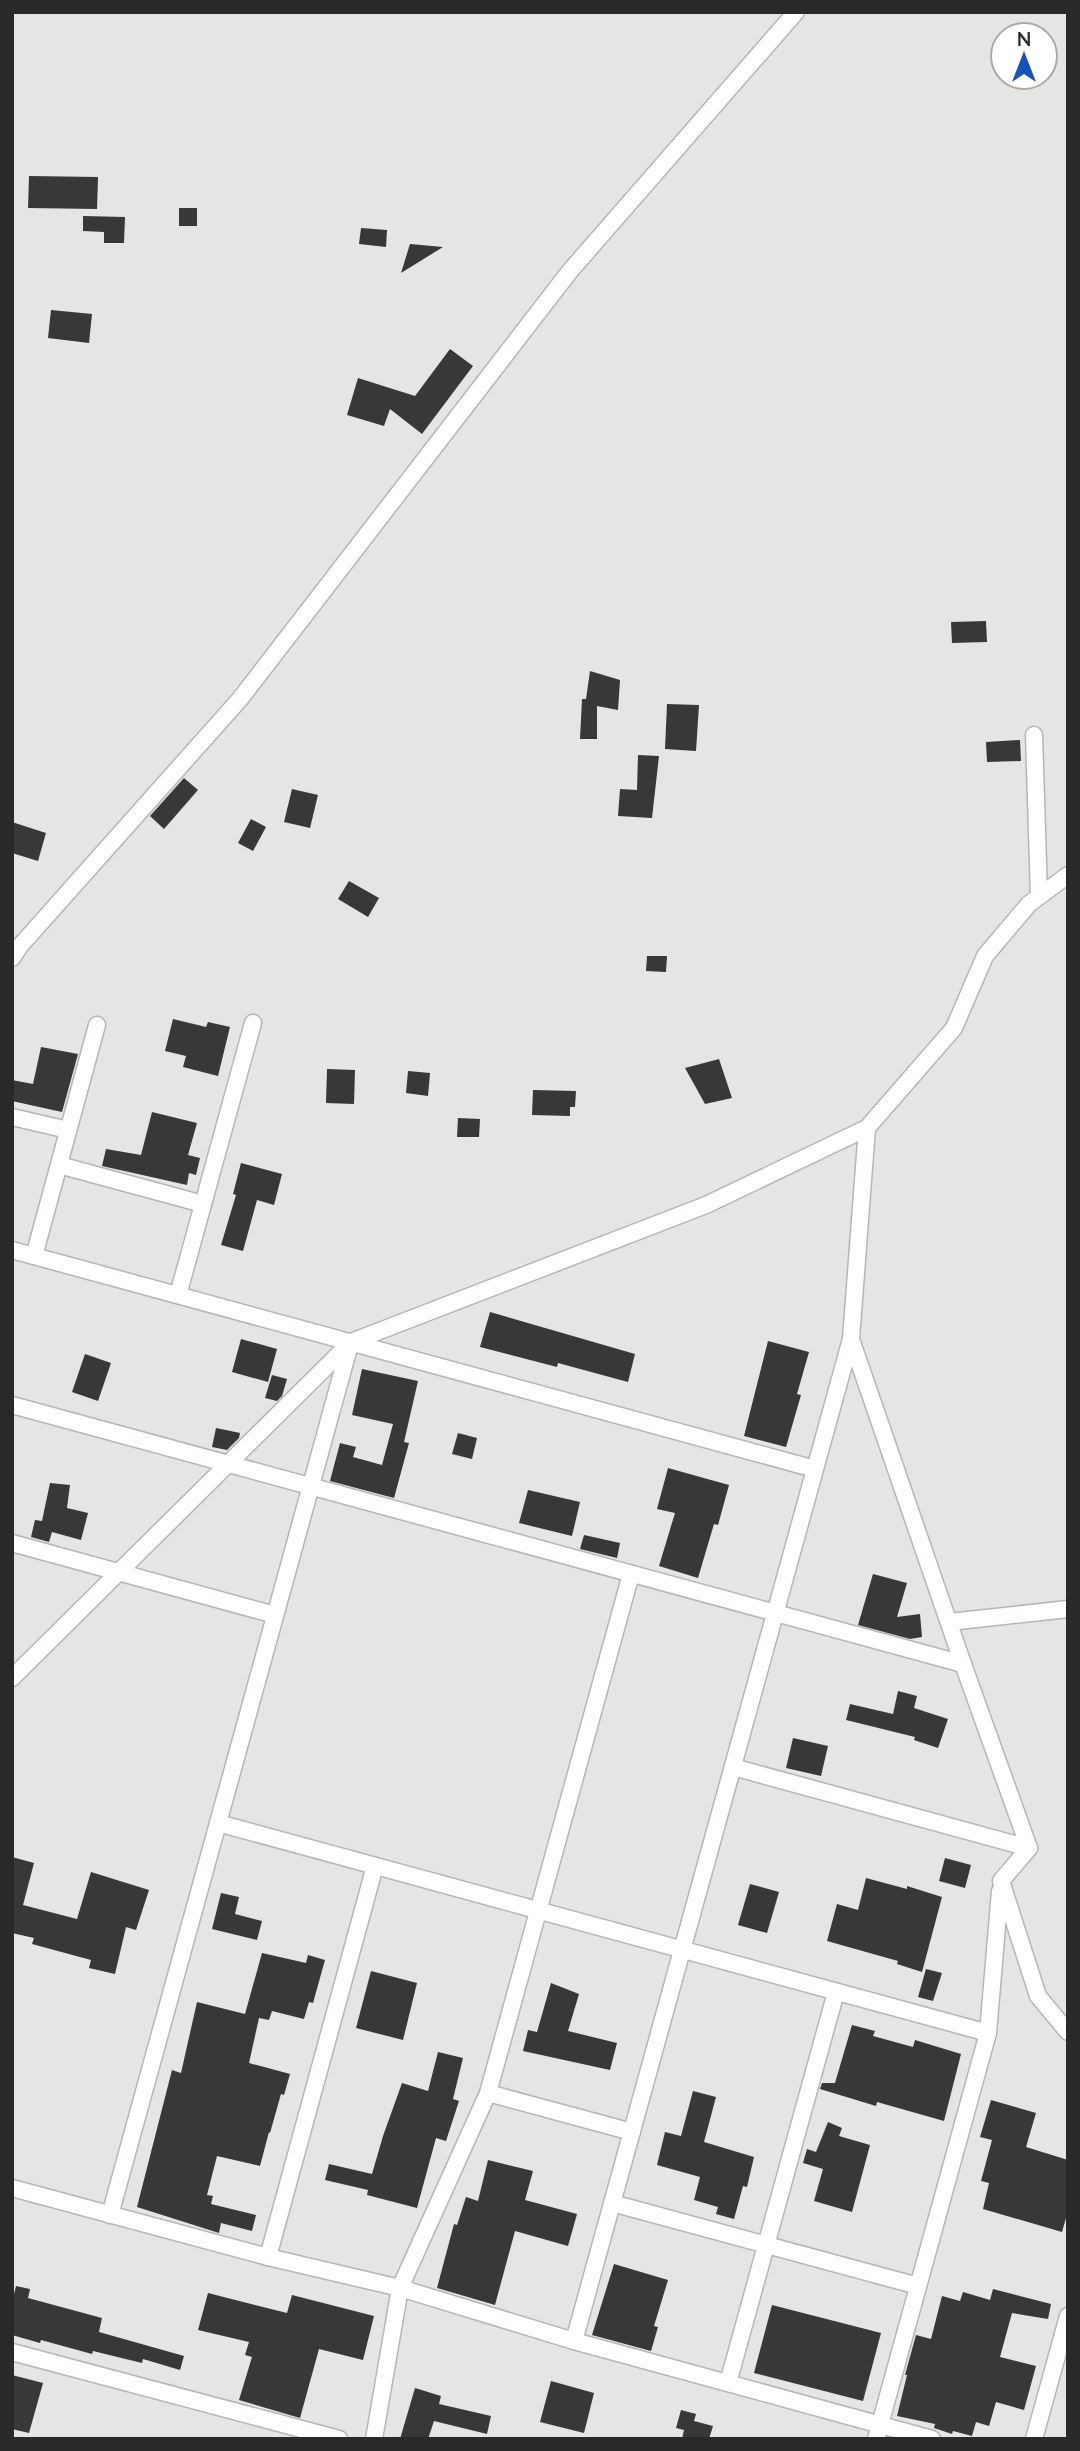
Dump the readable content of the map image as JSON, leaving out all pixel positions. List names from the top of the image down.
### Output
{
  "north": "top"
}
